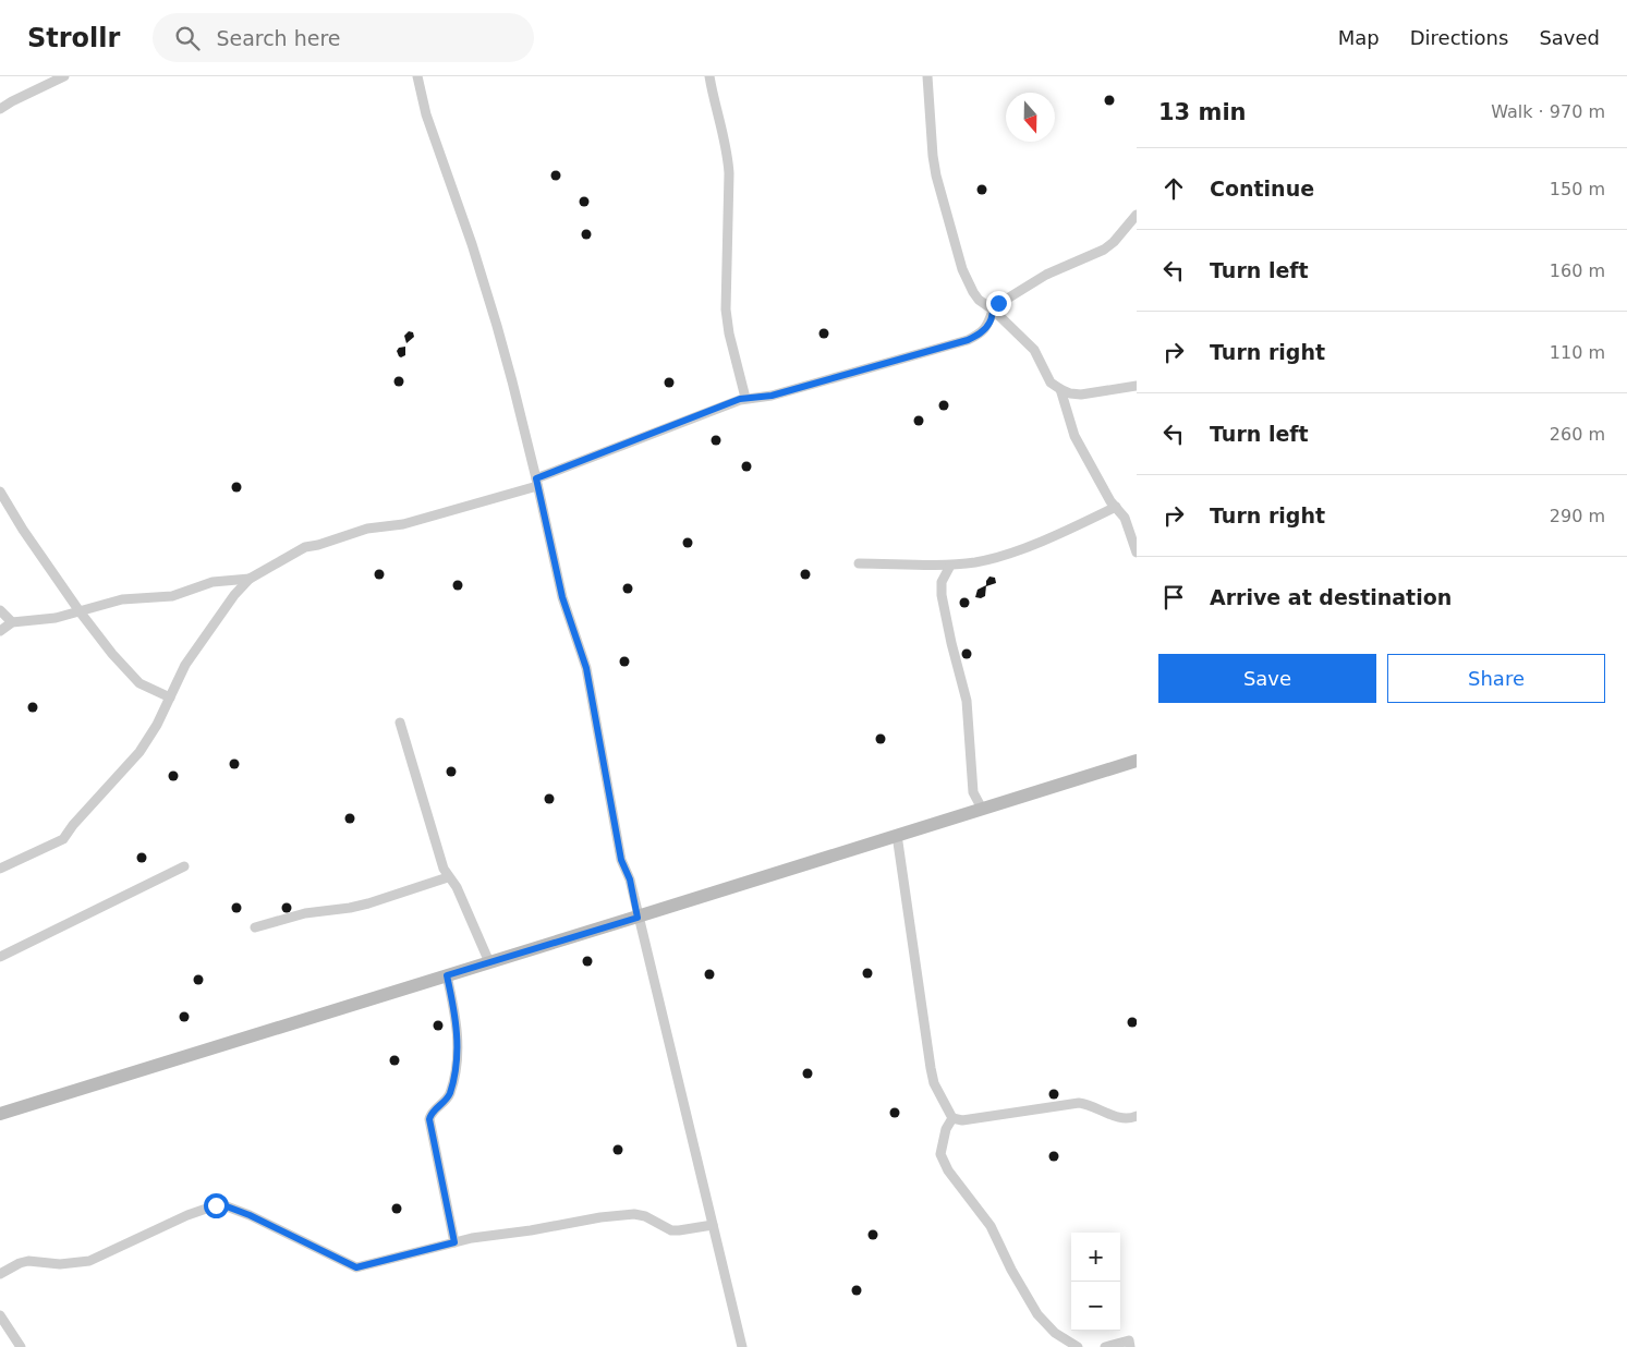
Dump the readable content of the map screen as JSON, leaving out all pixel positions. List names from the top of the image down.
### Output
{
  "north": "bottom",
  "page": {
    "header": "Strollr",
    "search": "Search here",
    "nav": ["Map", "Directions", "Saved"],
    "heading": ["13 min", "Walk · 970 m"],
    "list": [
      ["Continue", "150 m"],
      ["Turn left", "160 m"],
      ["Turn right", "110 m"],
      ["Turn left", "260 m"],
      ["Turn right", "290 m"],
      "Arrive at destination"
    ],
    "buttons": ["Save", "Share"],
    "map_buttons": ["+", "−"]
  }
}
